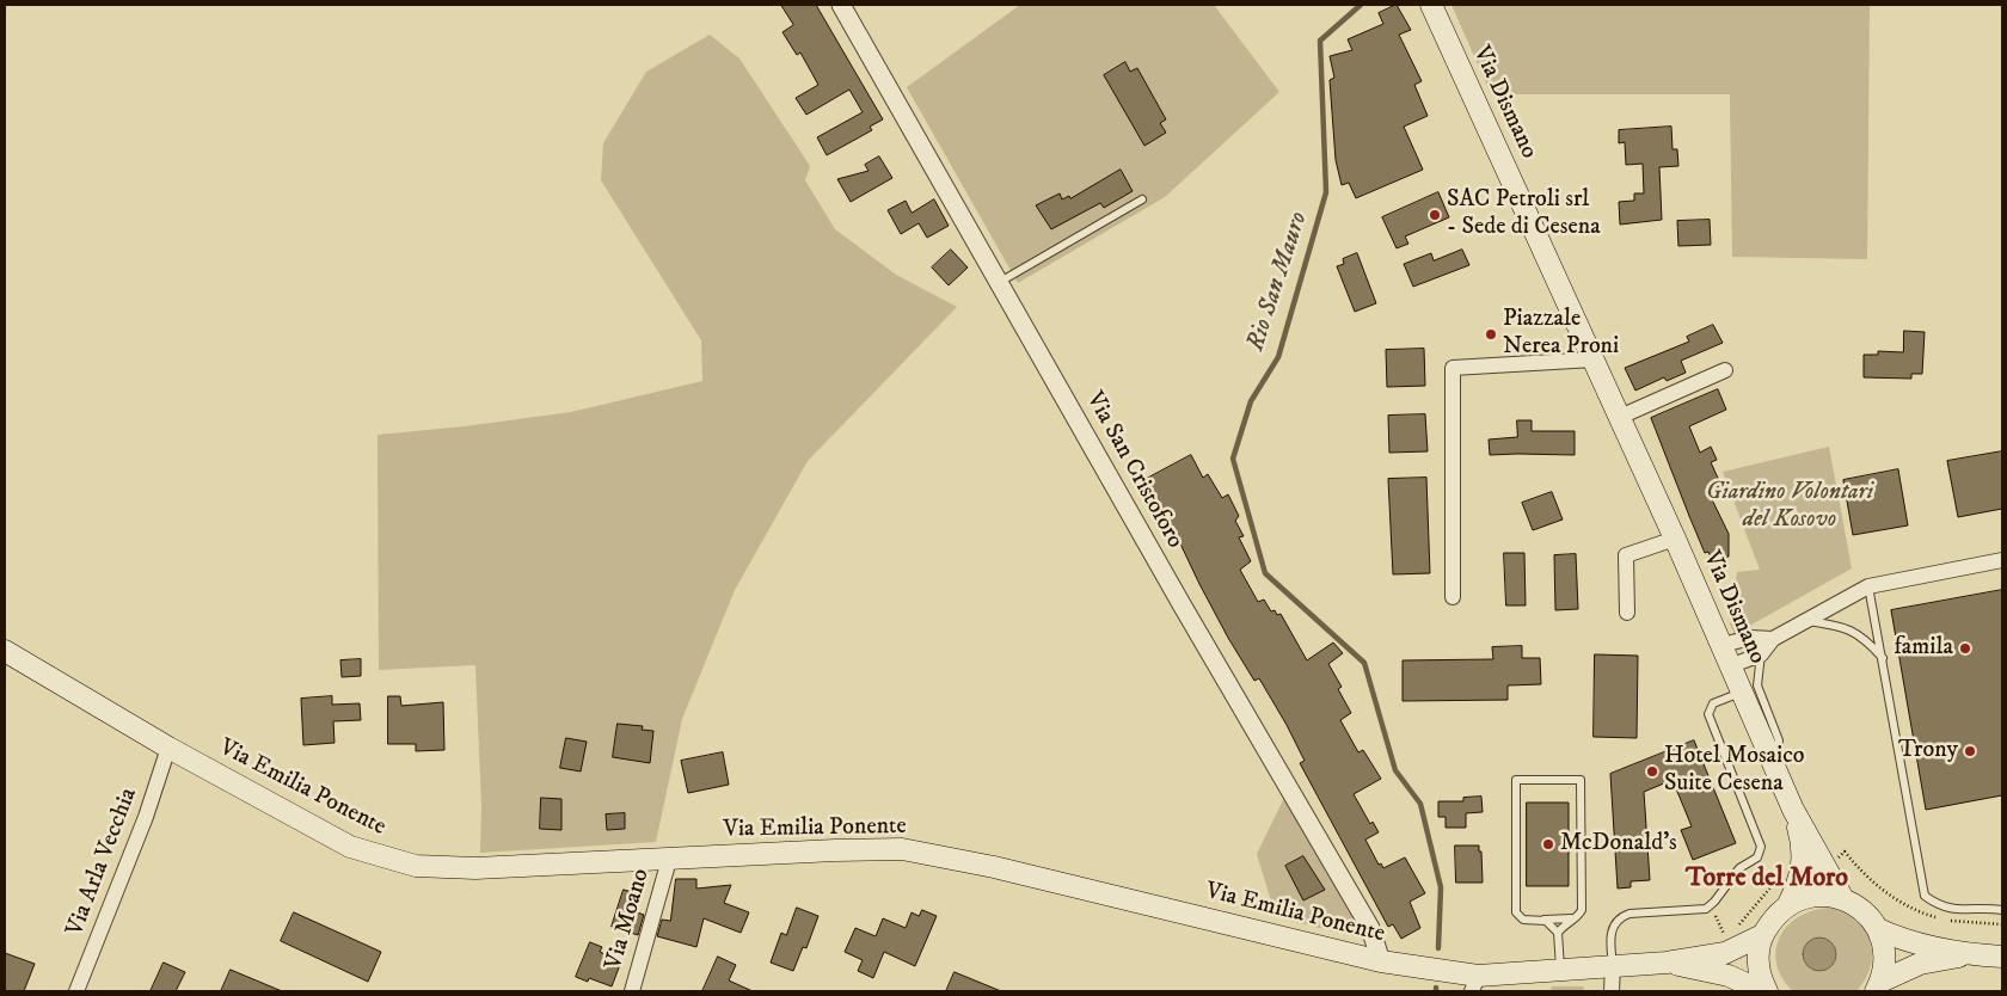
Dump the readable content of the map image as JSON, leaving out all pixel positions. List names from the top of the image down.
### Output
{
  "streets": {
    "main road": ["Via Dismano", "Via Emilia Ponente"],
    "street": ["Via San Cristoforo", "Via Arla Vecchia", "Via Moano"]
  },
  "crossings": [
    ["Via San Cristoforo", "Via Emilia Ponente"],
    ["Via Emilia Ponente", "Via Arla Vecchia"],
    ["Via Emilia Ponente", "Via Moano"]
  ],
  "districts": ["Torre del Moro"],
  "water": ["Rio San Mauro"],
  "parks": ["Giardino Volontari del Kosovo"],
  "places": [
    "SAC Petroli srl - Sede di Cesena",
    "Piazzale Nerea Proni",
    "famila",
    "Trony",
    "Hotel Mosaico Suite Cesena",
    "McDonald's"
  ]
}
